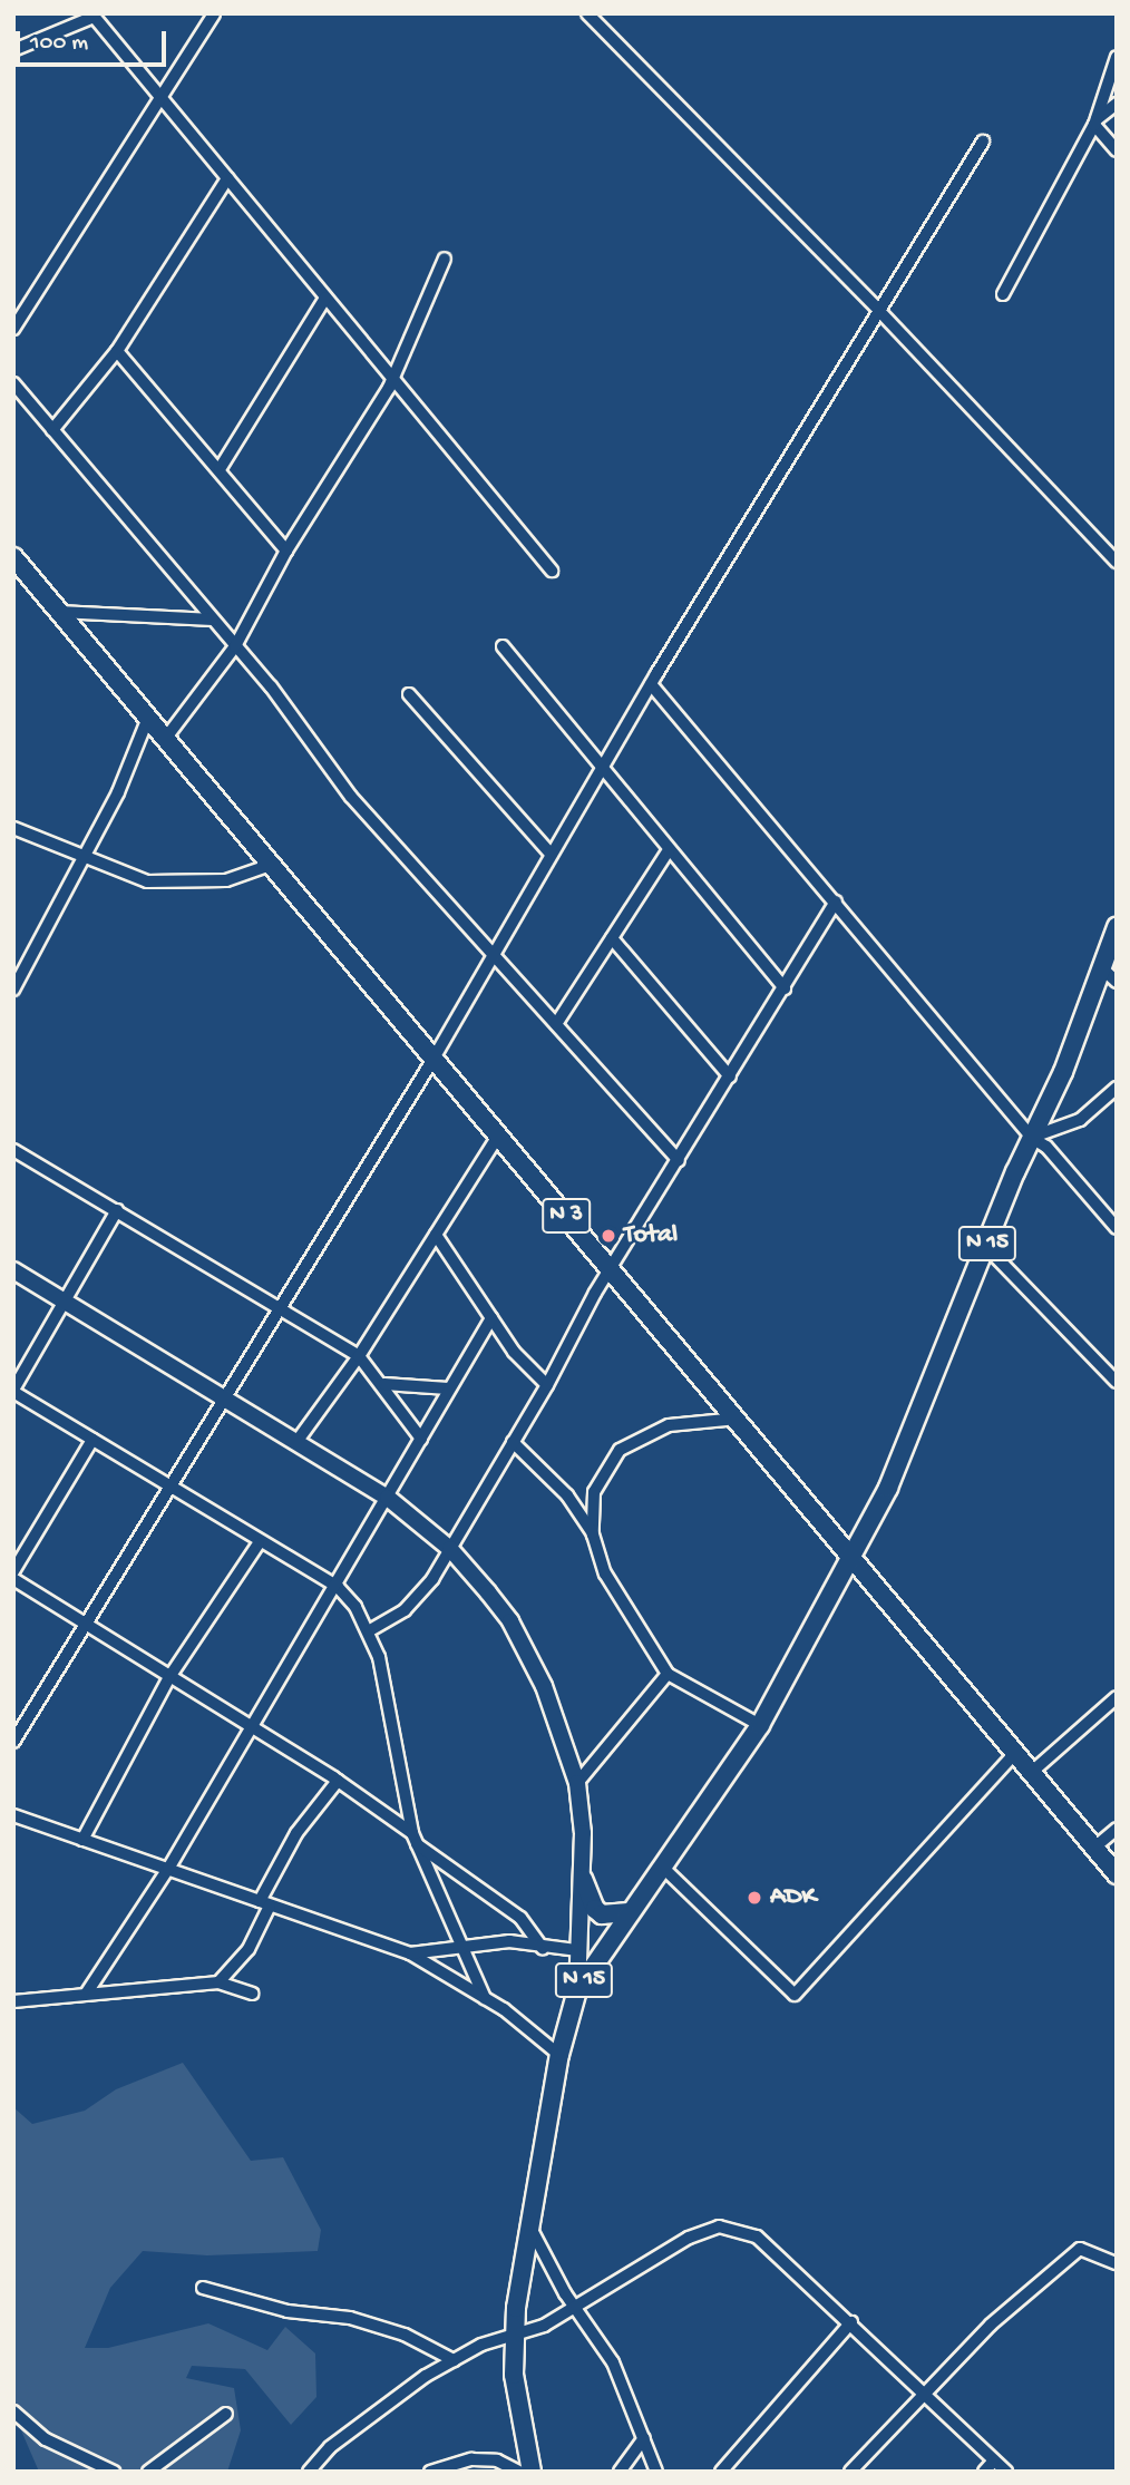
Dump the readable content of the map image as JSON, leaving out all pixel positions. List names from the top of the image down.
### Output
{
  "streets": {
    "main road": ["N 3", "N 15"]
  },
  "crossings": [
    ["N 3", "N 15"]
  ],
  "places": ["Total", "ADK"],
  "scale_bar": "100 m"
}
